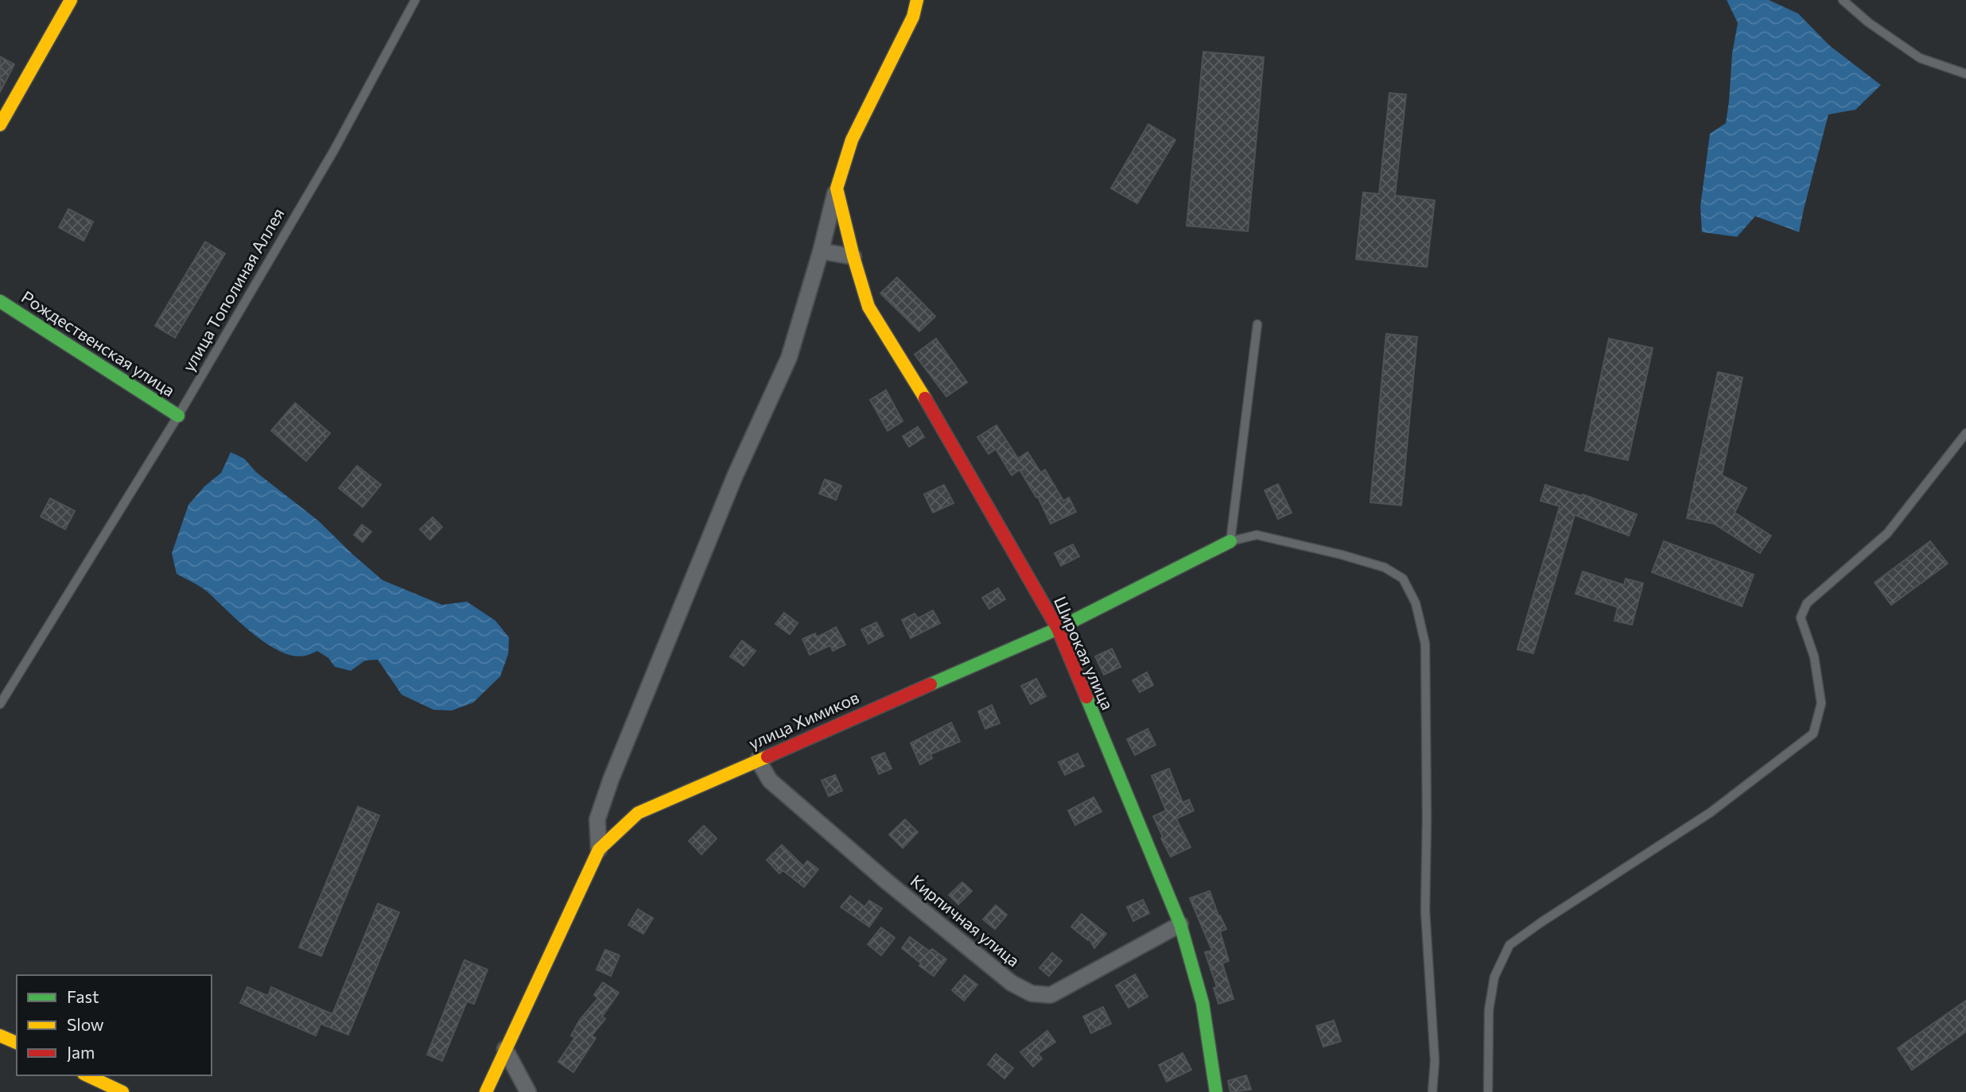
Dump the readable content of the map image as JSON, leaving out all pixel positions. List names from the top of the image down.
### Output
{
  "streets": {
    "street": [
      "Рождественская улица",
      "Широкая улица",
      "улица Химиков",
      "Кирпичная улица"
    ],
    "lane": ["улица Тополиная Аллея"]
  },
  "crossings": [
    ["улица Тополиная Аллея", "Рождественская улица"],
    ["Широкая улица", "улица Химиков"],
    ["Широкая улица", "Кирпичная улица"],
    ["улица Химиков", "Кирпичная улица"]
  ],
  "legend": ["Fast", "Slow", "Jam"]
}
